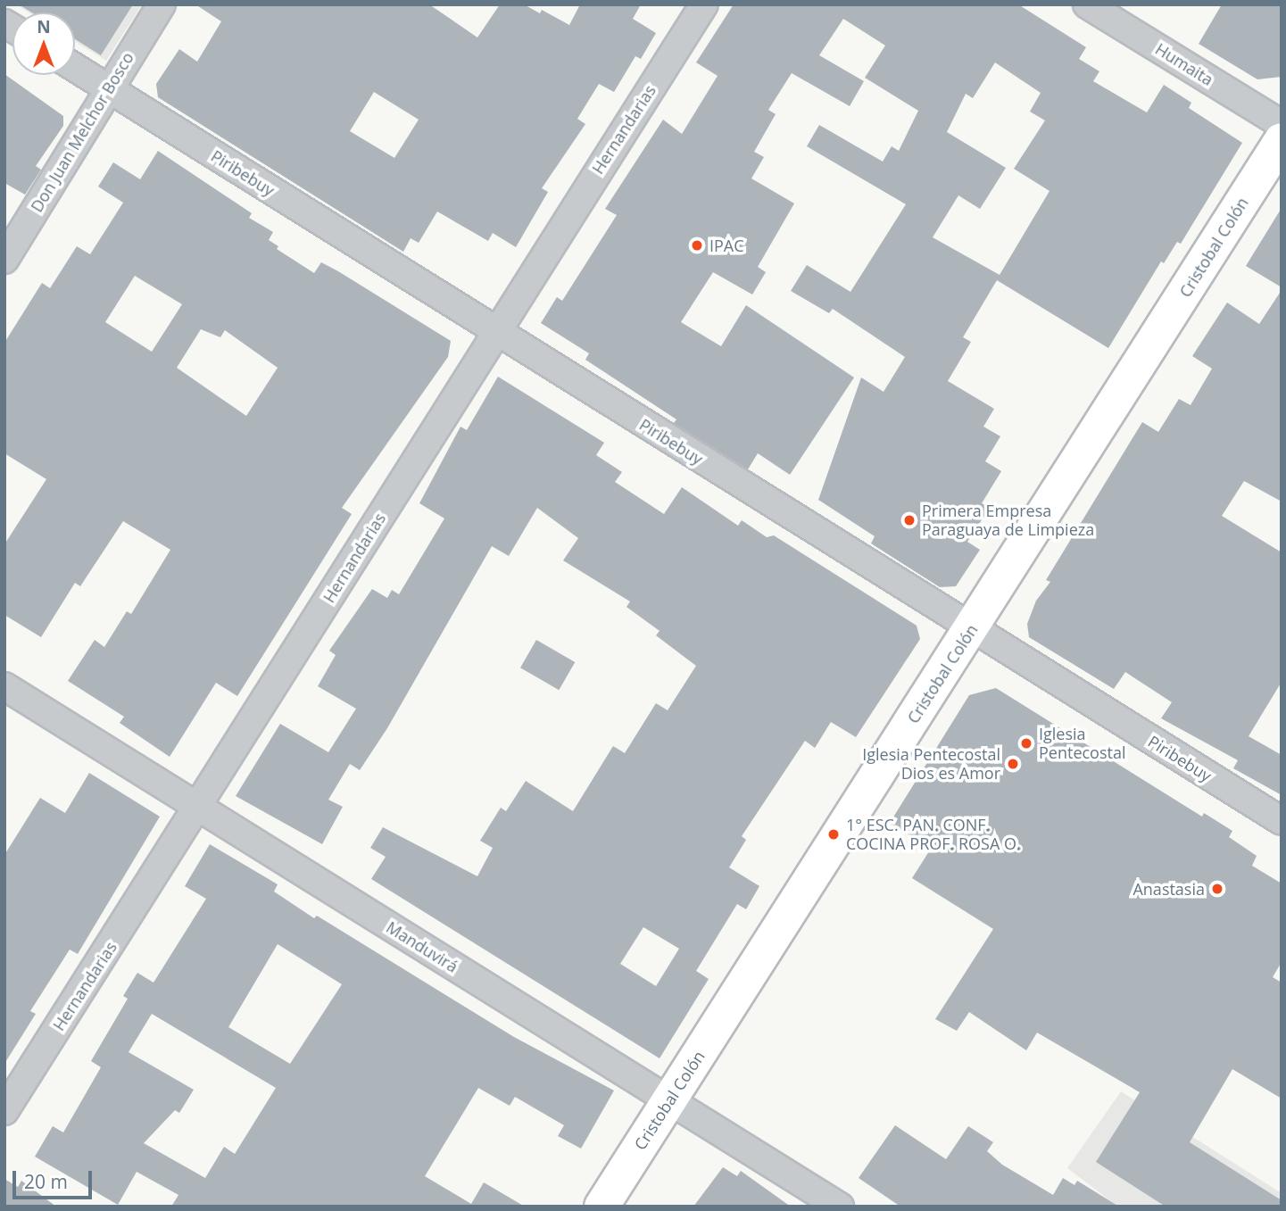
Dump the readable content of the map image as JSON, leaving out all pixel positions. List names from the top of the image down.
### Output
{
  "streets": {
    "main road": ["Cristobal Colón"],
    "street": [
      "Humaita",
      "Hernandarias",
      "Don Juan Melchor Bosco",
      "Piribebuy",
      "Manduvirá"
    ]
  },
  "crossings": [
    ["Hernandarias", "Piribebuy"],
    ["Hernandarias", "Manduvirá"],
    ["Don Juan Melchor Bosco", "Piribebuy"],
    ["Piribebuy", "Cristobal Colón"],
    ["Cristobal Colón", "Manduvirá"]
  ],
  "places": [
    "IPAC",
    "Primera Empresa Paraguaya de Limpieza",
    "Iglesia Pentecostal",
    "Iglesia Pentecostal Dios es Amor",
    "1° ESC. PAN. CONF. COCINA PROF. ROSA O.",
    "Anastasia"
  ],
  "scale_bar": "20 m",
  "north": "top"
}
